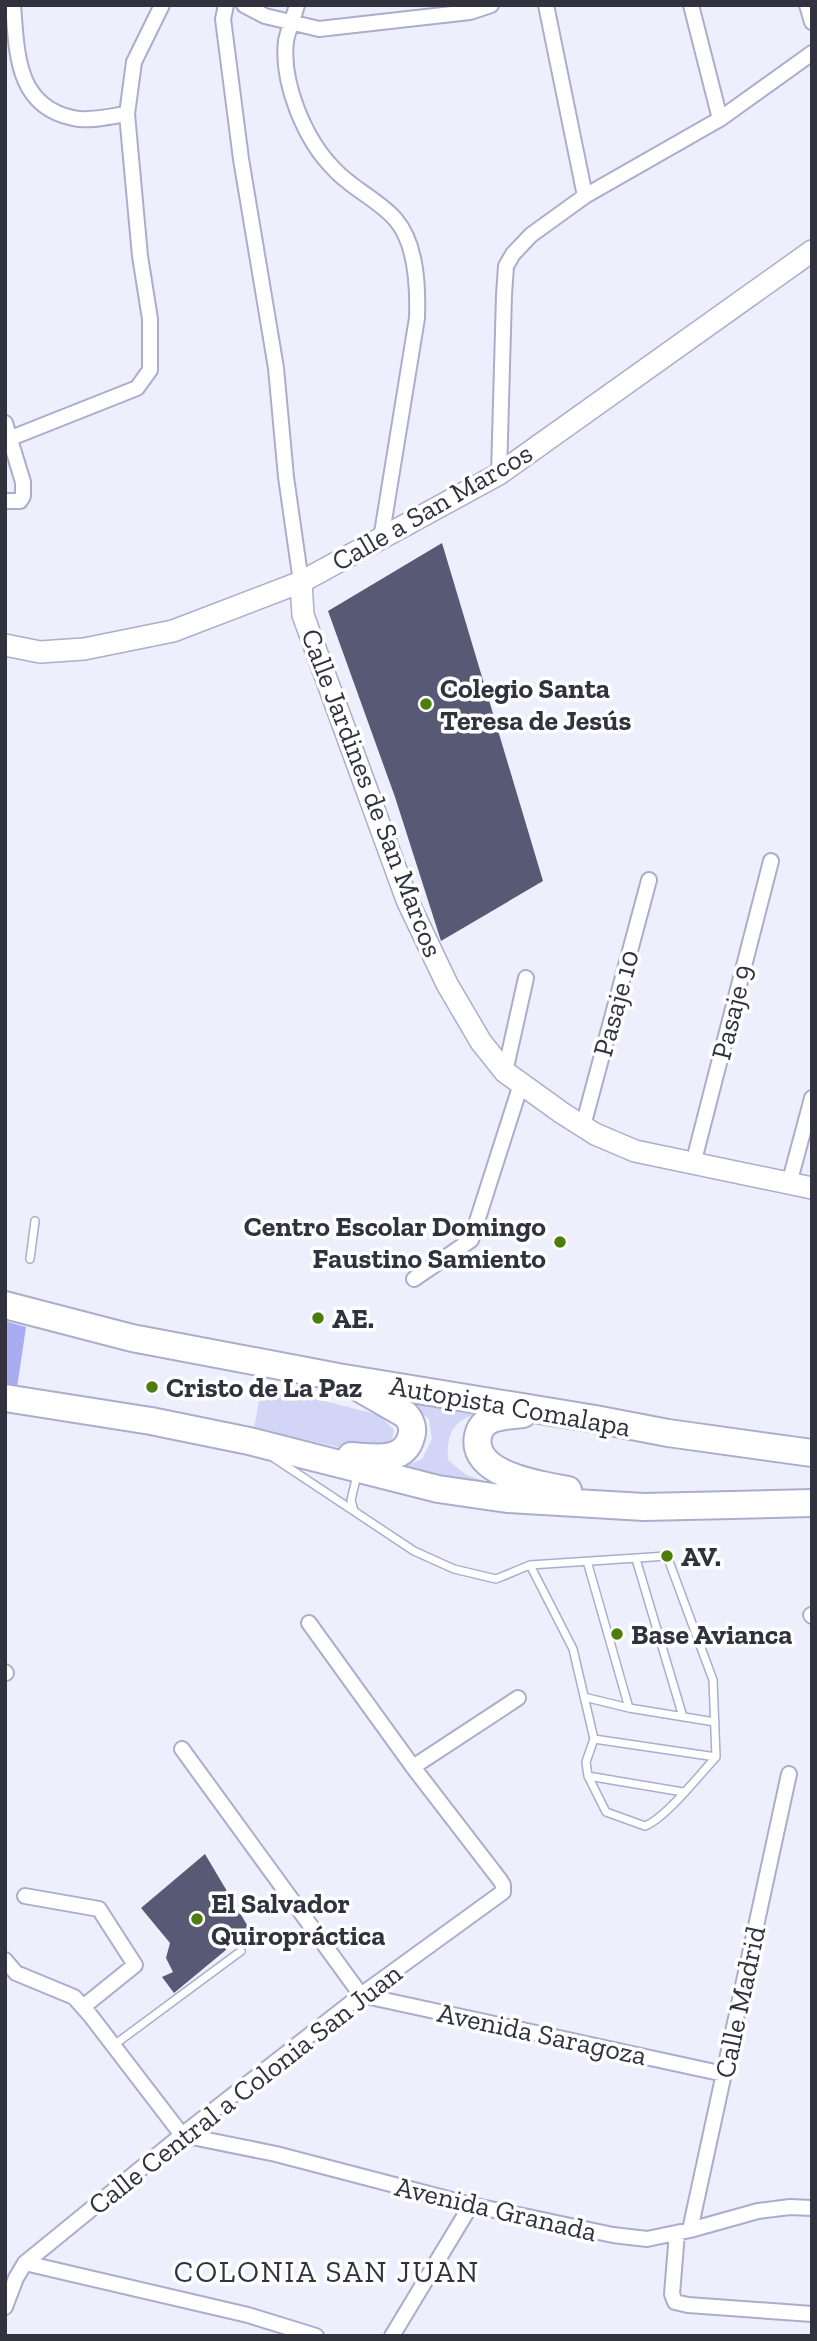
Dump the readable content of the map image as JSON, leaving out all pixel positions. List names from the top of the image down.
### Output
{
  "streets": {
    "highway": ["Autopista Comalapa"],
    "main road": ["Calle a San Marcos", "Calle Jardines de San Marcos"],
    "street": [
      "Pasaje 10",
      "Pasaje 9",
      "Calle Madrid",
      "Avenida Saragoza",
      "Calle Central a Colonia San Juan",
      "Avenida Granada"
    ]
  },
  "crossings": [
    ["Calle a San Marcos", "Calle Jardines de San Marcos"],
    ["Calle Jardines de San Marcos", "Pasaje 10"],
    ["Calle Jardines de San Marcos", "Pasaje 9"],
    ["Calle Madrid", "Avenida Saragoza"],
    ["Calle Madrid", "Avenida Granada"],
    ["Avenida Saragoza", "Calle Central a Colonia San Juan"],
    ["Calle Central a Colonia San Juan", "Avenida Granada"]
  ],
  "districts": ["COLONIA SAN JUAN"],
  "places": [
    "Colegio Santa Teresa de Jesús",
    "Centro Escolar Domingo Faustino Samiento",
    "AE.",
    "Cristo de La Paz",
    "AV.",
    "Base Avianca",
    "El Salvador Quiropráctica"
  ]
}
